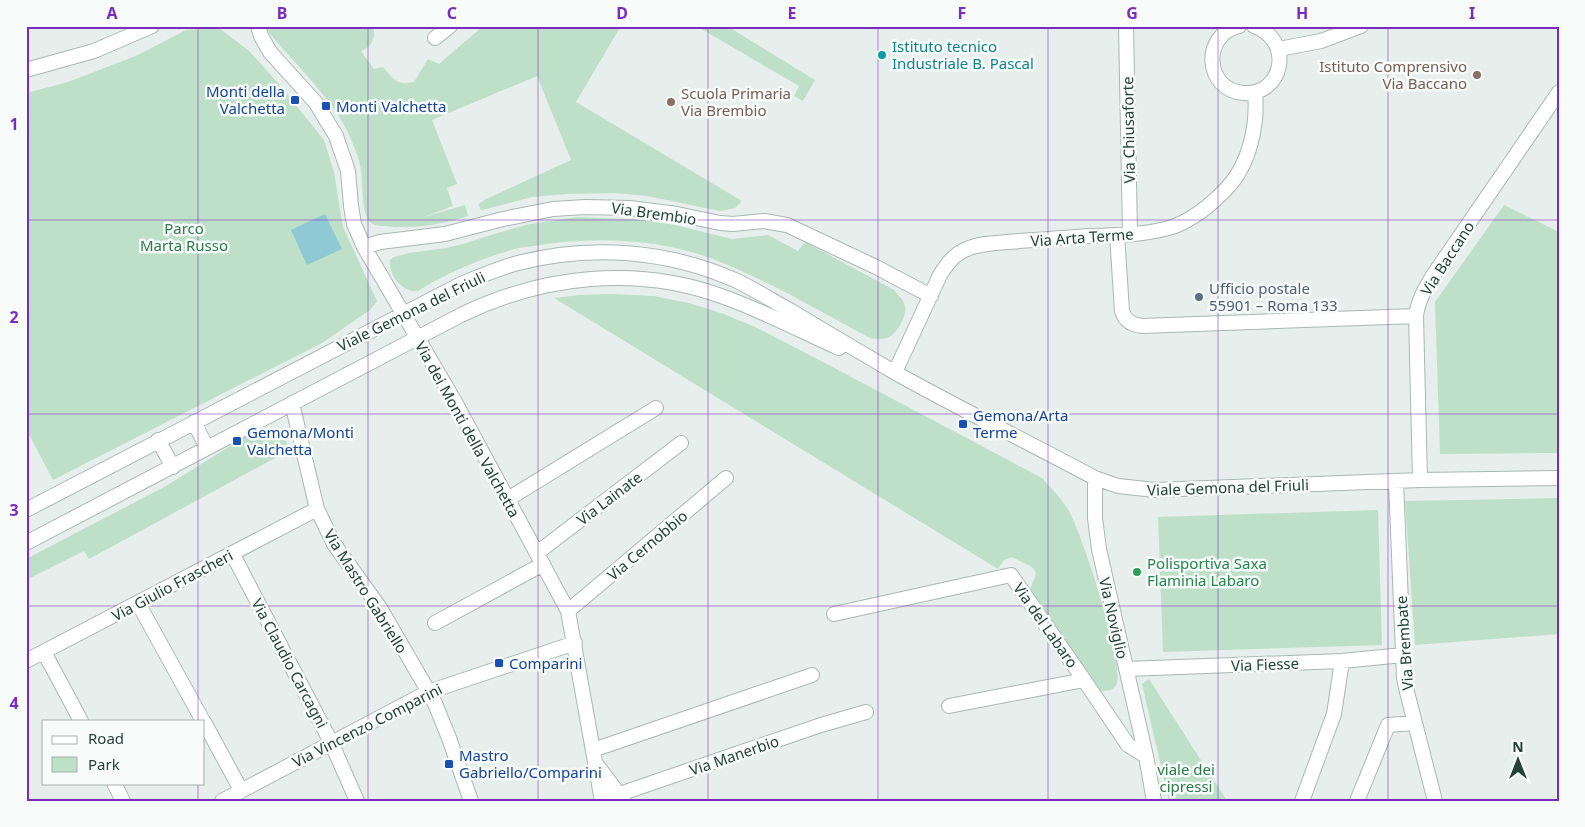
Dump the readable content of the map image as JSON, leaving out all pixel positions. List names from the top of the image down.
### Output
{
  "streets": {
    "street": [
      "Via Chiusaforte",
      "Via Brembio",
      "Via Arta Terme",
      "Via Baccano",
      "Viale Gemona del Friuli",
      "Via dei Monti della Valchetta",
      "Via Lainate",
      "Via Cernobbio",
      "Via Giulio Frascheri",
      "Via Mastro Gabriello",
      "Via Noviglio",
      "Via del Labaro",
      "Via Brembate",
      "Via Claudio Carcagni",
      "Via Fiesse",
      "Via Vincenzo Comparini",
      "Via Manerbio"
    ]
  },
  "crossings": [
    ["Via Chiusaforte", "Via Arta Terme"],
    ["Via Chiusaforte", "Via Baccano"],
    ["Via Brembio", "Via Arta Terme"],
    ["Via Brembio", "Via dei Monti della Valchetta"],
    ["Via Arta Terme", "Viale Gemona del Friuli"],
    ["Via Baccano", "Viale Gemona del Friuli"],
    ["Viale Gemona del Friuli", "Via dei Monti della Valchetta"],
    ["Viale Gemona del Friuli", "Via Mastro Gabriello"],
    ["Viale Gemona del Friuli", "Via Noviglio"],
    ["Viale Gemona del Friuli", "Via Brembate"],
    ["Via dei Monti della Valchetta", "Via Lainate"],
    ["Via dei Monti della Valchetta", "Via Cernobbio"],
    ["Via dei Monti della Valchetta", "Via Vincenzo Comparini"],
    ["Via dei Monti della Valchetta", "Via Manerbio"],
    ["Via Giulio Frascheri", "Via Mastro Gabriello"],
    ["Via Giulio Frascheri", "Via Claudio Carcagni"],
    ["Via Mastro Gabriello", "Via Vincenzo Comparini"],
    ["Via Noviglio", "Via del Labaro"],
    ["Via Noviglio", "Via Fiesse"],
    ["Via Brembate", "Via Fiesse"],
    ["Via Claudio Carcagni", "Via Vincenzo Comparini"]
  ],
  "parks": ["Parco Marta Russo", "viale dei cipressi"],
  "places": {
    "other": [
      "Istituto tecnico Industriale B. Pascal",
      "Istituto Comprensivo Via Baccano",
      "Scuola Primaria Via Brembio",
      "Ufficio postale 55901 – Roma 133",
      "Polisportiva Saxa Flaminia Labaro"
    ],
    "transit": [
      "Monti della Valchetta",
      "Monti Valchetta",
      "Gemona/Arta Terme",
      "Gemona/Monti Valchetta",
      "Comparini",
      "Mastro Gabriello/Comparini"
    ]
  },
  "legend": ["Road", "Park"],
  "north": "top",
  "grid": {
    "columns": [
      "A",
      "B",
      "C",
      "D",
      "E",
      "F",
      "G",
      "H",
      "I"
    ],
    "rows": [
      "1",
      "2",
      "3",
      "4"
    ]
  }
}
